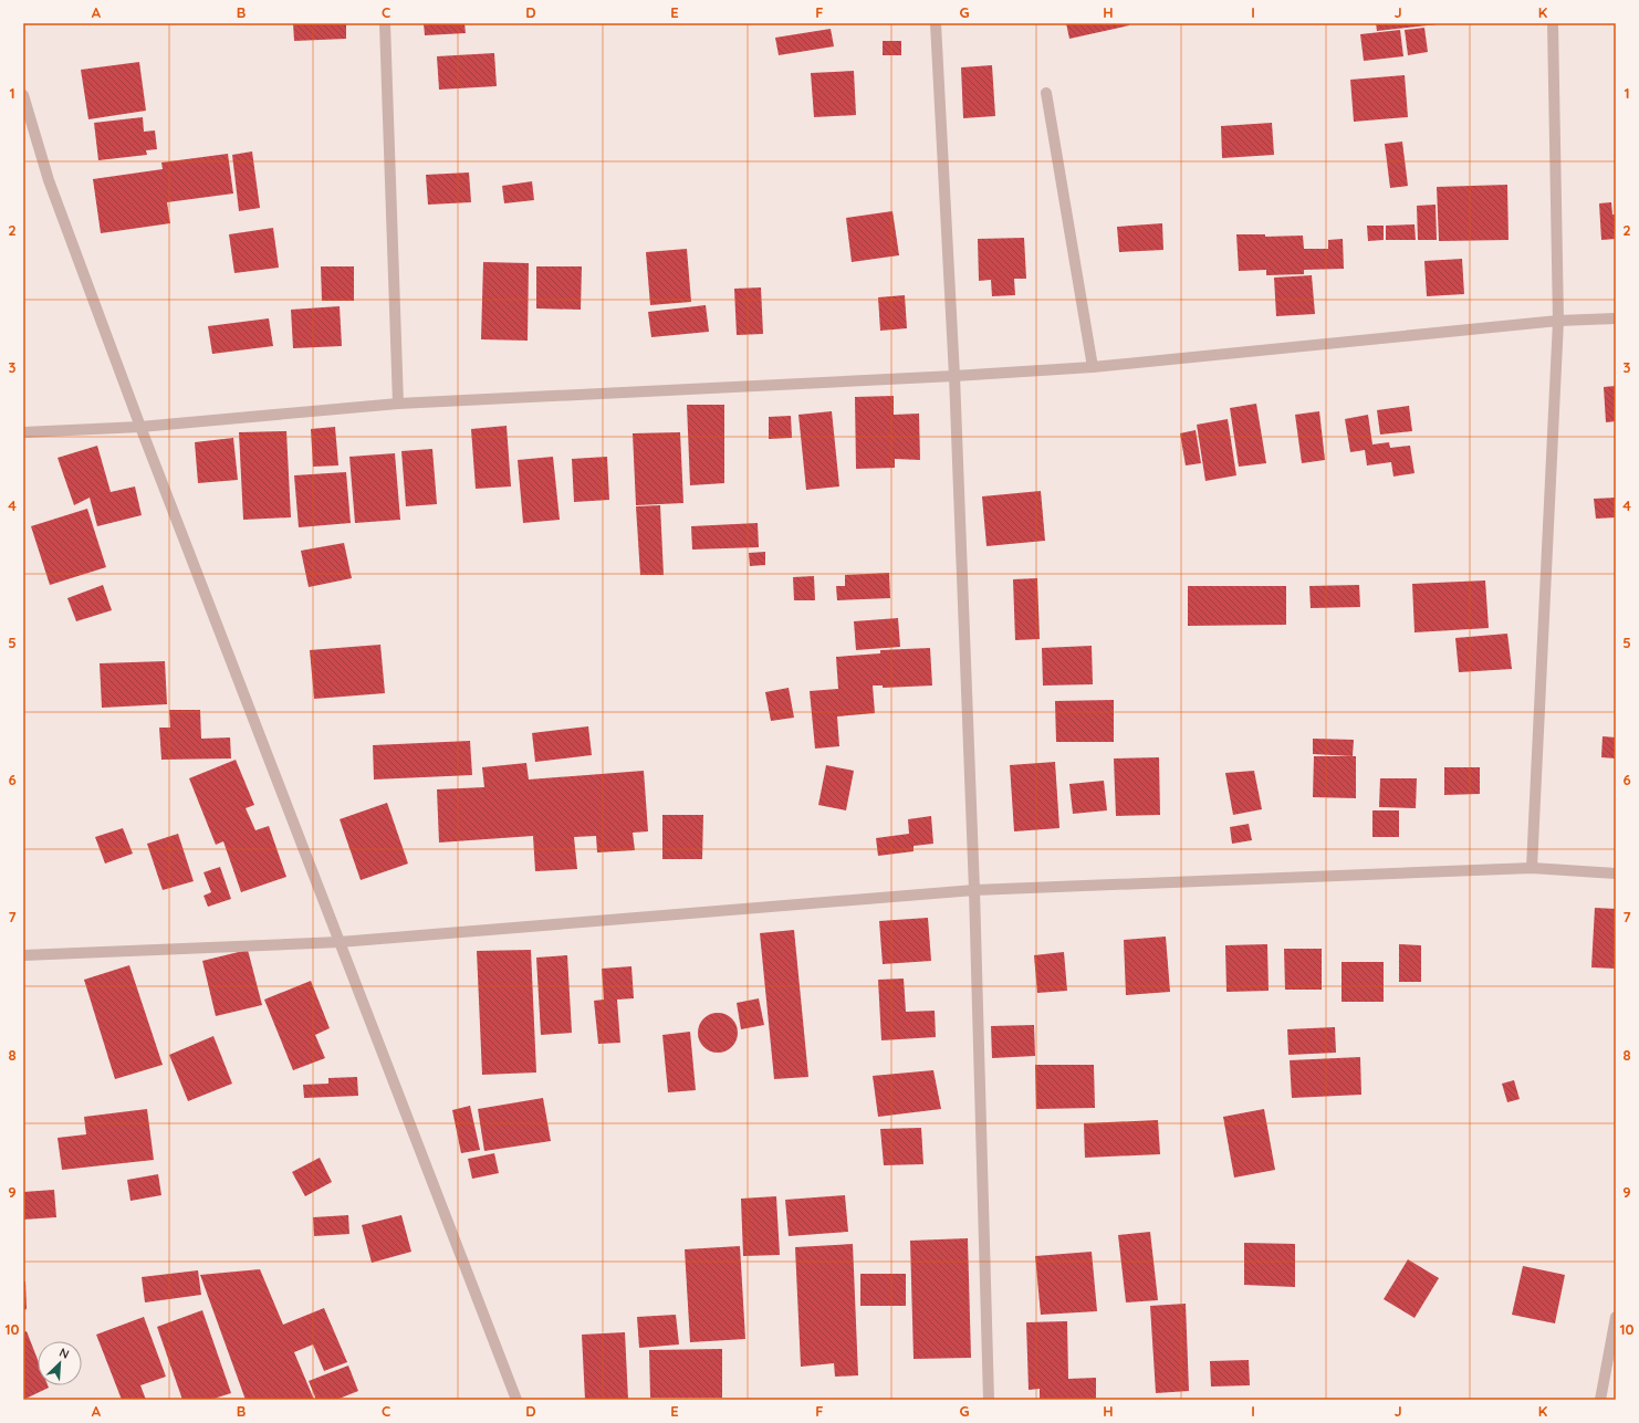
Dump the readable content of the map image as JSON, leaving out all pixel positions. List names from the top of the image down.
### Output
{
  "north": "top right",
  "grid": {
    "columns": [
      "A",
      "B",
      "C",
      "D",
      "E",
      "F",
      "G",
      "H",
      "I",
      "J",
      "K"
    ],
    "rows": [
      "1",
      "2",
      "3",
      "4",
      "5",
      "6",
      "7",
      "8",
      "9",
      "10"
    ]
  }
}
